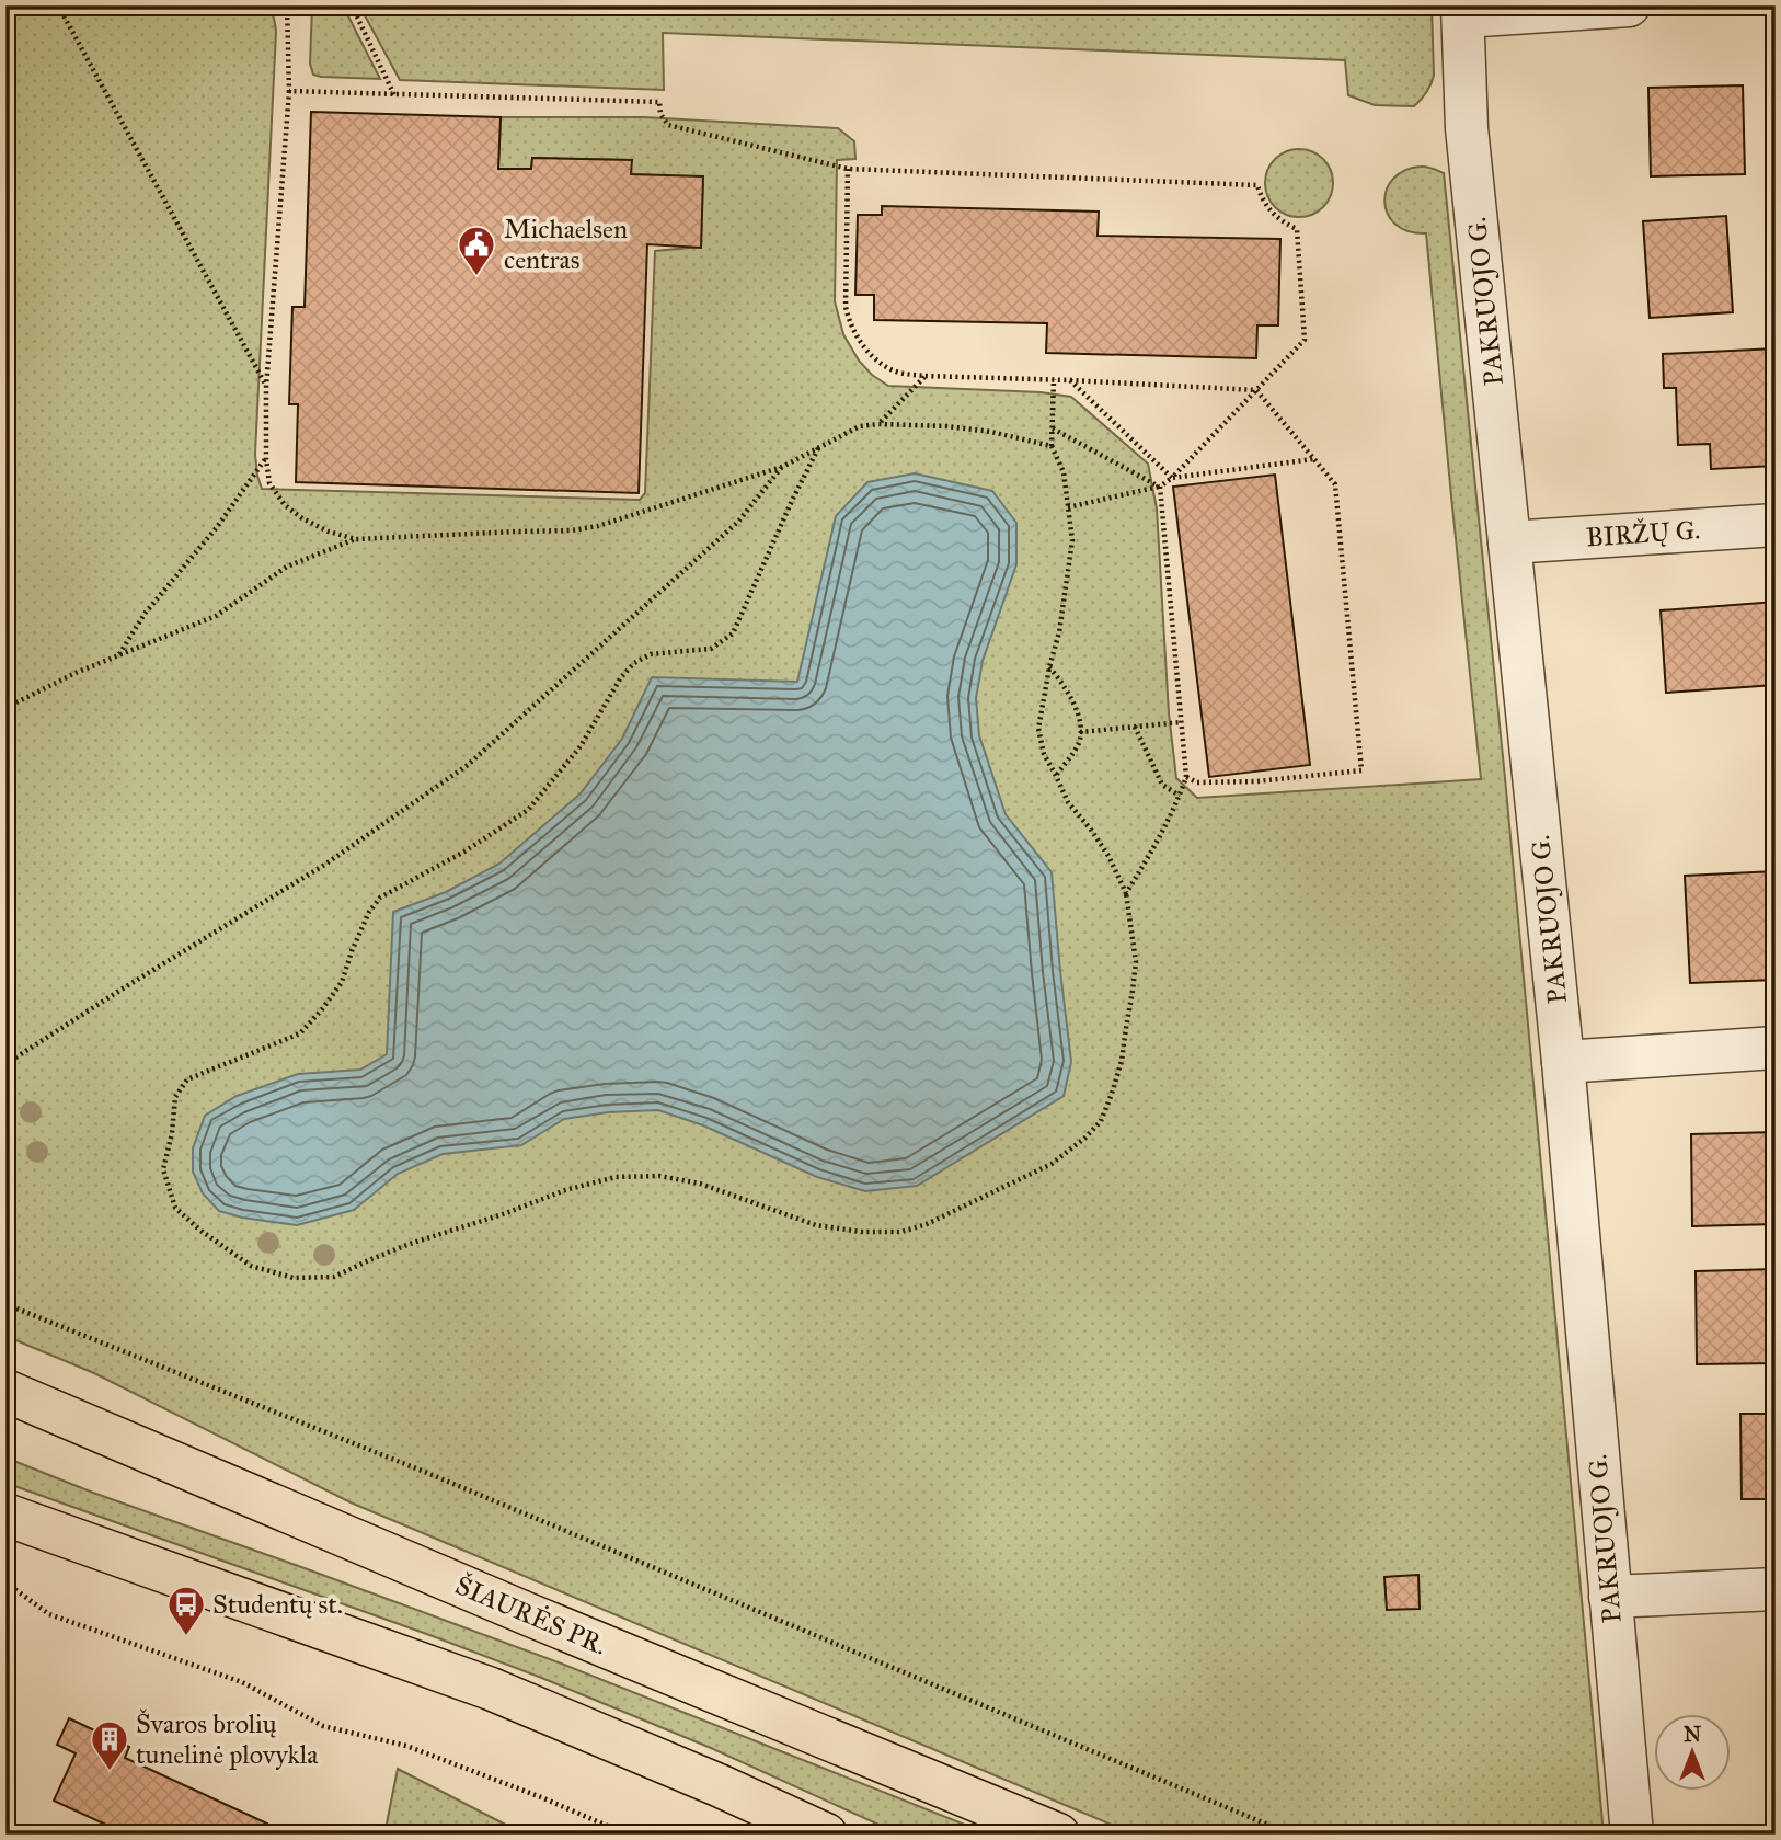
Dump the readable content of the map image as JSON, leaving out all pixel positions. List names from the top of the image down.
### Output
{
  "streets": {
    "main road": ["ŠIAURĖS PR."],
    "street": ["PAKRUOJO G.", "BIRŽŲ G."]
  },
  "crossings": [
    ["PAKRUOJO G.", "BIRŽŲ G."]
  ],
  "places": {
    "public building": ["Michaelsen centras"],
    "bus stop": ["Studentų st."],
    "building": ["Švaros brolių tunelinė plovykla"]
  },
  "north": "top"
}
